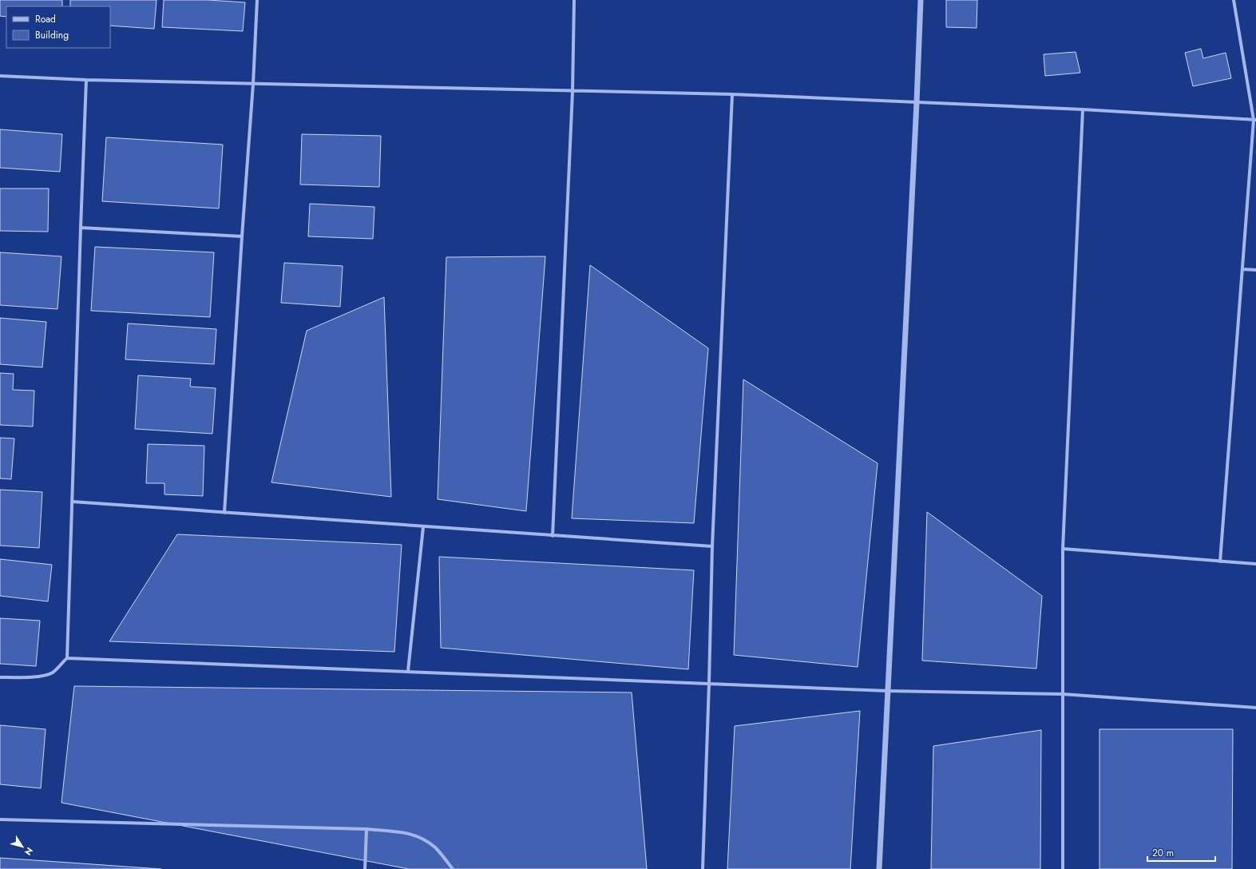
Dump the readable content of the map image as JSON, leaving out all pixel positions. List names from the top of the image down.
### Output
{
  "legend": ["Road", "Building"],
  "scale_bar": "20 m",
  "north": "bottom right"
}
